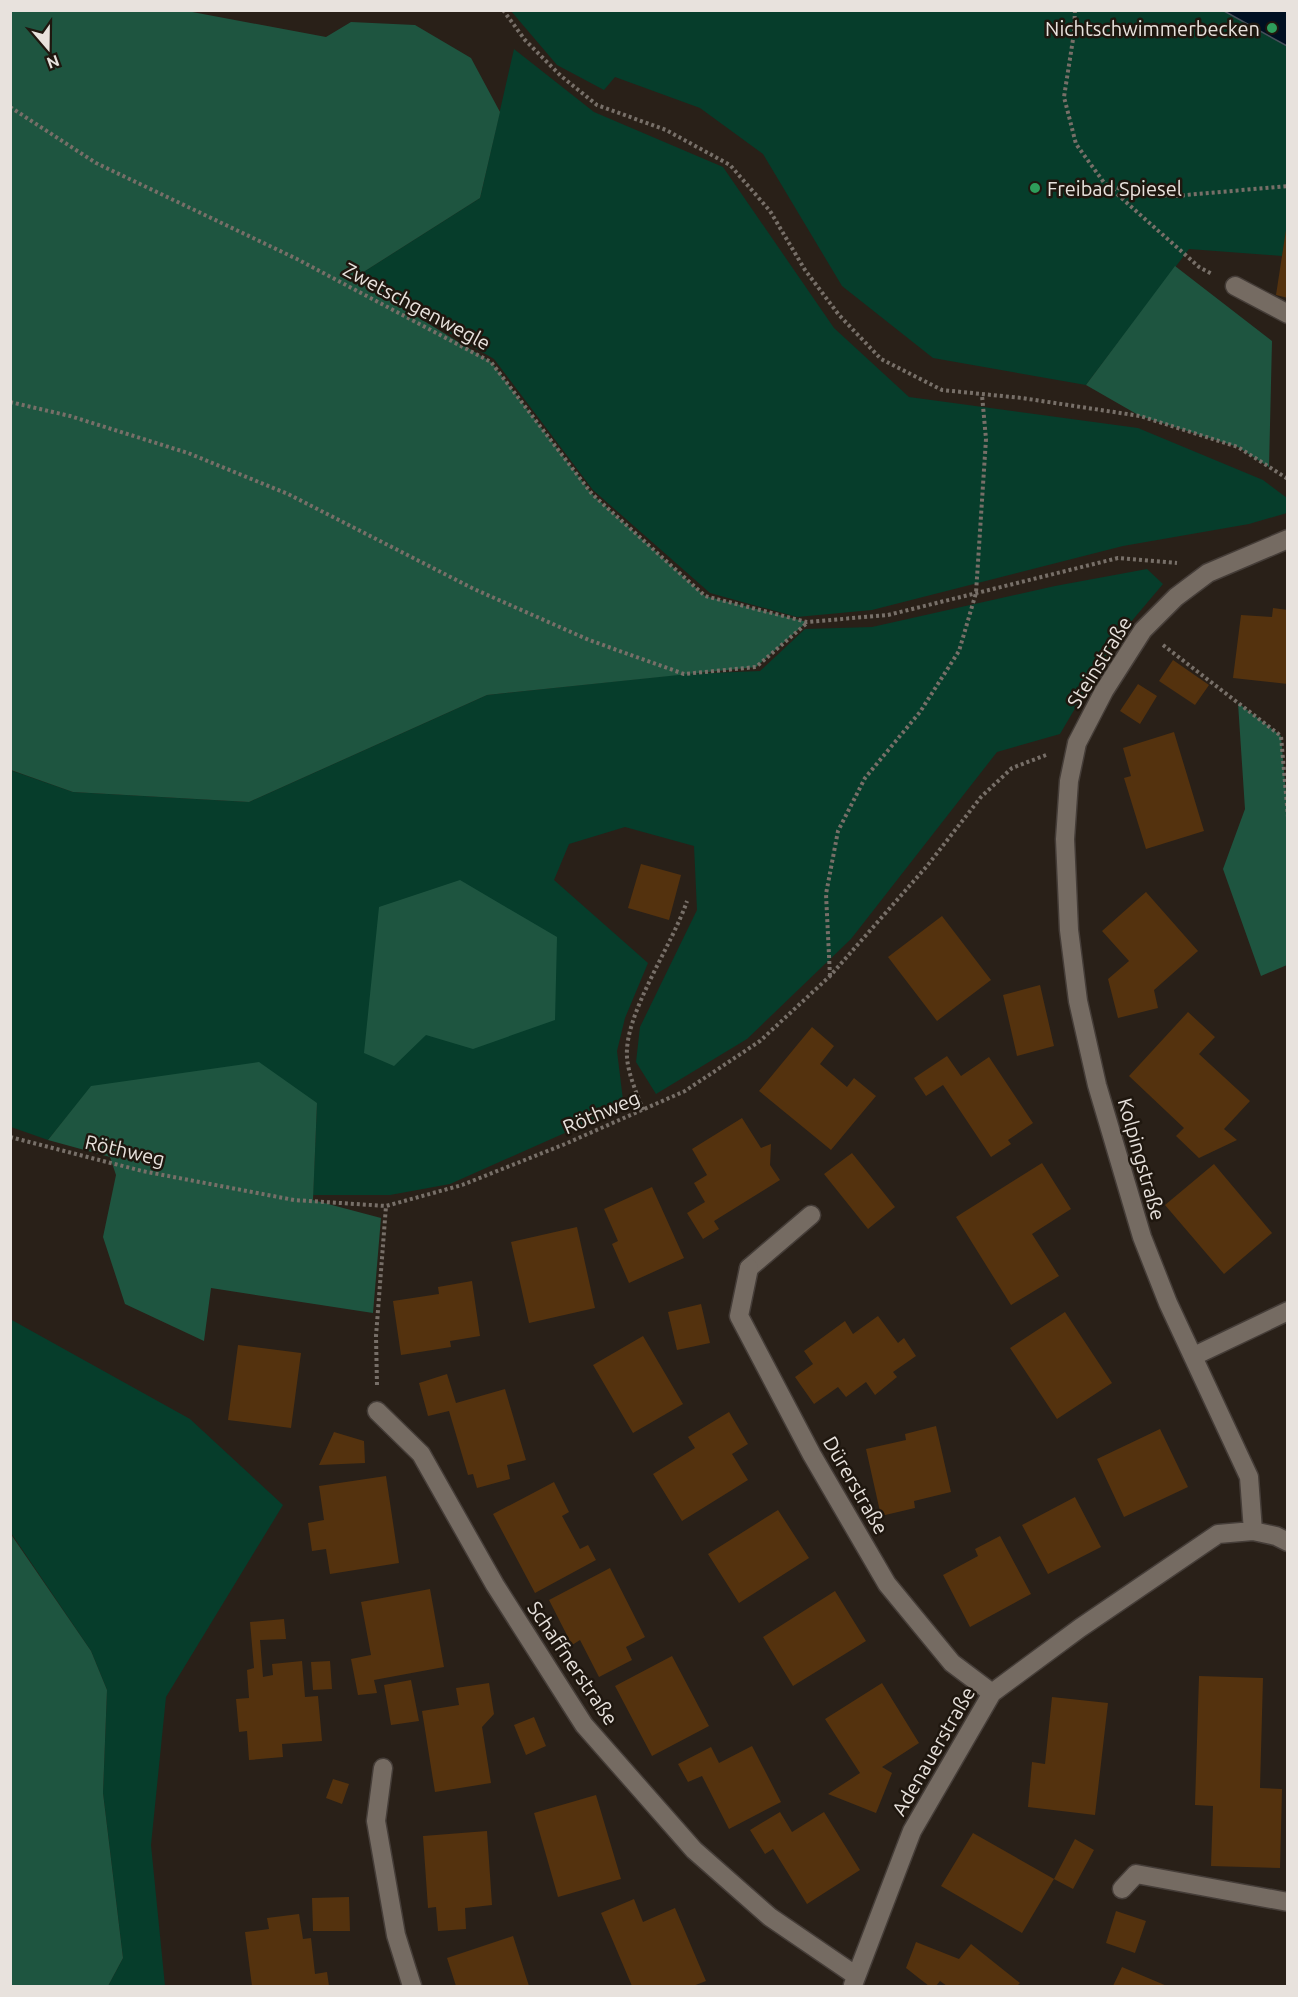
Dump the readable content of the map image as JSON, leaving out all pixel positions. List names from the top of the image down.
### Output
{
  "streets": {
    "street": [
      "Steinstraße",
      "Kolpingstraße",
      "Dürerstraße",
      "Schaffnerstraße",
      "Adenauerstraße"
    ],
    "path": ["Zwetschgenwegle", "Röthweg"]
  },
  "crossings": [
    ["Zwetschgenwegle", "Steinstraße"],
    ["Steinstraße", "Röthweg"],
    ["Steinstraße", "Kolpingstraße"],
    ["Röthweg", "Kolpingstraße"],
    ["Kolpingstraße", "Adenauerstraße"],
    ["Dürerstraße", "Adenauerstraße"],
    ["Schaffnerstraße", "Adenauerstraße"]
  ],
  "places": ["Nichtschwimmerbecken", "Freibad Spiesel"],
  "north": "bottom"
}
